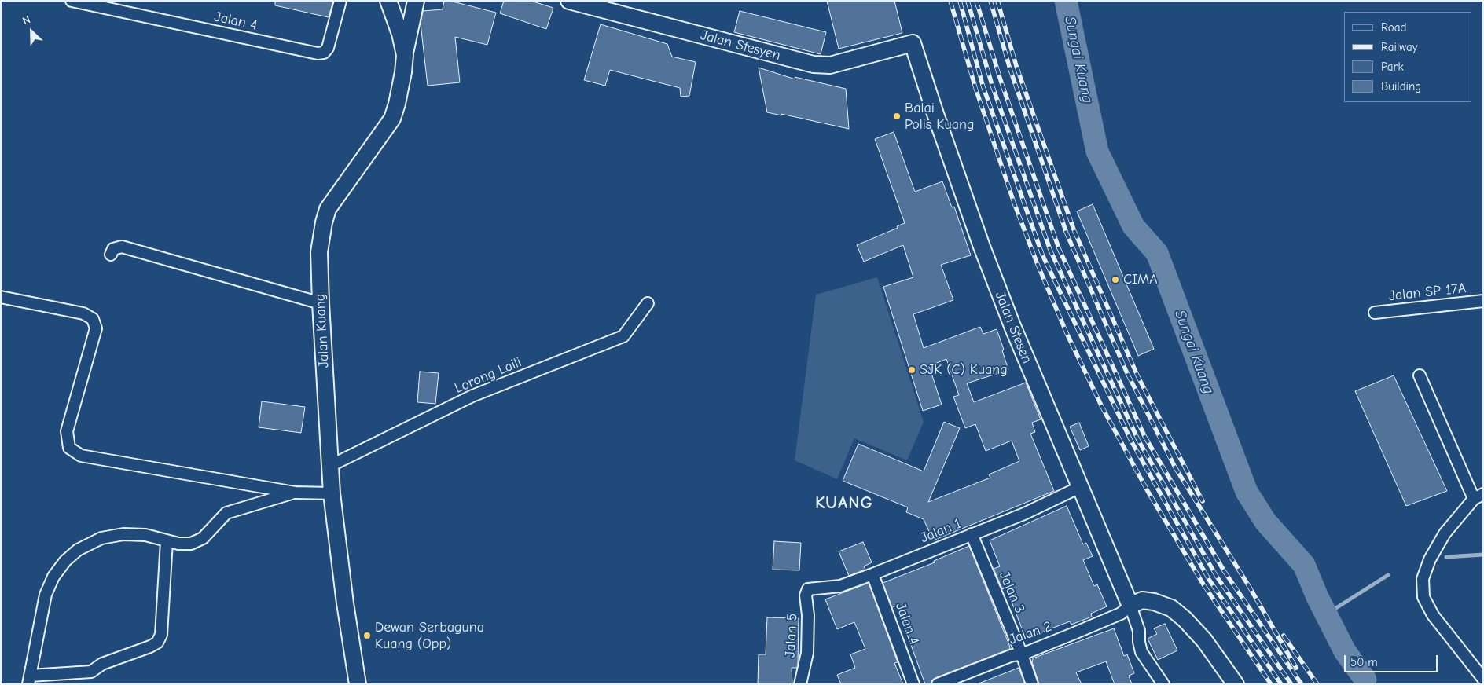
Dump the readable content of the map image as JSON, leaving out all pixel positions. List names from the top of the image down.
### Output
{
  "streets": {
    "main road": ["Jalan Stesyen", "Jalan Stesen", "Jalan Kuang"],
    "street": [
      "Jalan 4",
      "Jalan SP 17A",
      "Lorong Laili",
      "Jalan 1",
      "Jalan 3",
      "Jalan 2",
      "Jalan 5"
    ]
  },
  "crossings": [
    ["Jalan 4", "Jalan 1"],
    ["Jalan Stesyen", "Jalan Stesen"],
    ["Jalan Stesen", "Jalan 1"],
    ["Jalan Stesen", "Jalan 2"],
    ["Jalan Kuang", "Lorong Laili"],
    ["Jalan 1", "Jalan 3"],
    ["Jalan 1", "Jalan 5"],
    ["Jalan 3", "Jalan 2"]
  ],
  "districts": ["KUANG"],
  "water": ["Sungai Kuang"],
  "places": [
    "Balai Polis Kuang",
    "CIMA",
    "SJK (C) Kuang",
    "Dewan Serbaguna Kuang (Opp)"
  ],
  "legend": [
    "Road",
    "Railway",
    "Park",
    "Building"
  ],
  "scale_bar": "50 m",
  "north": "top left"
}
